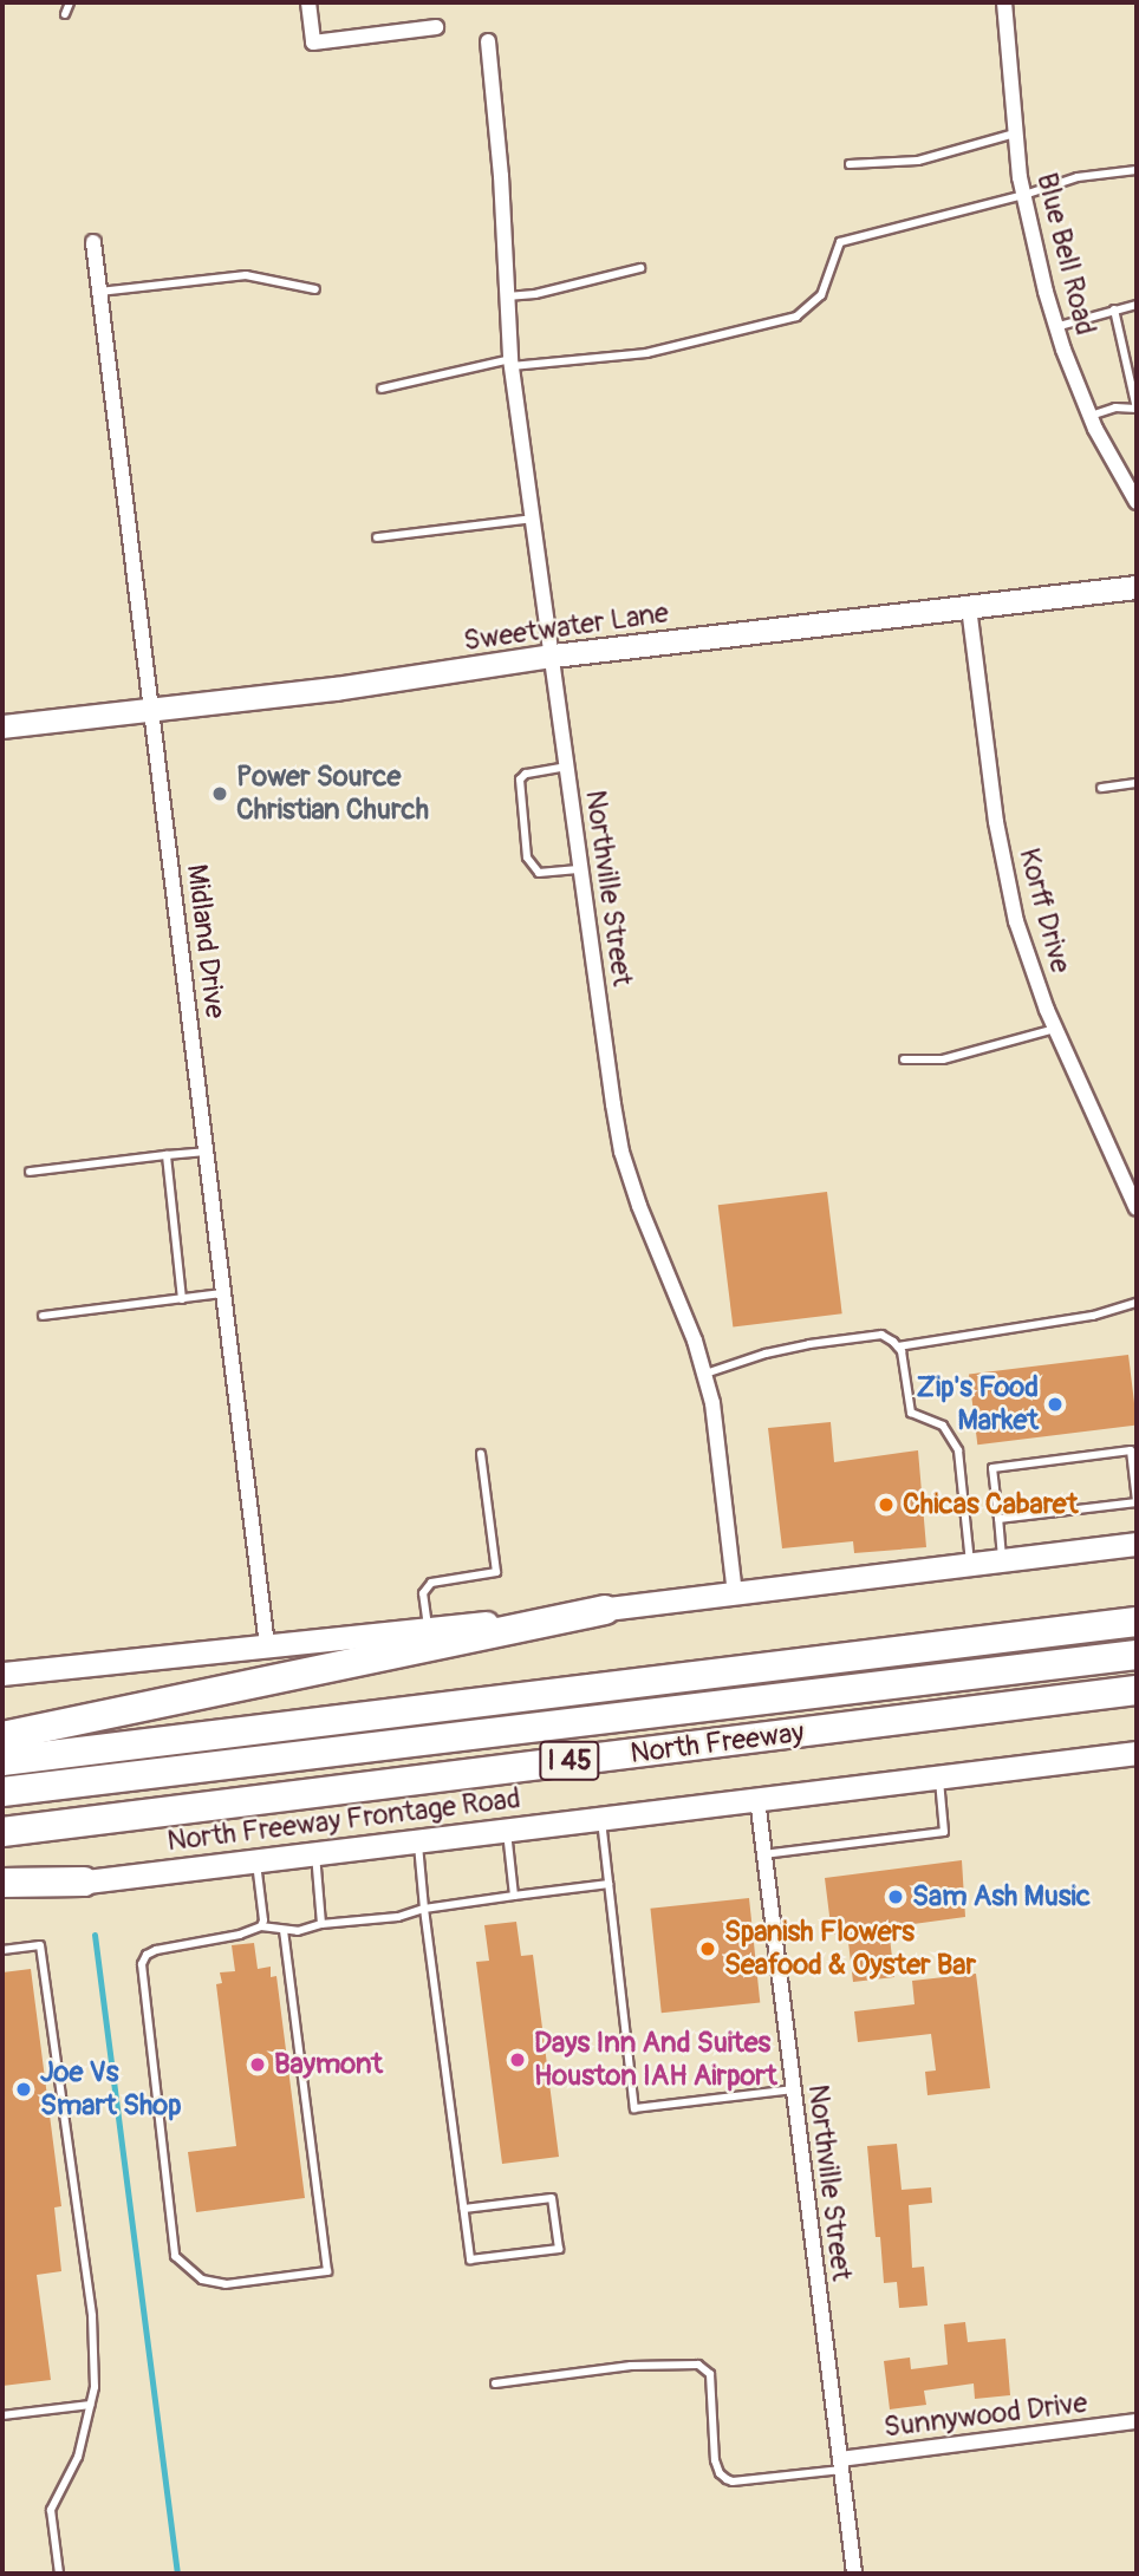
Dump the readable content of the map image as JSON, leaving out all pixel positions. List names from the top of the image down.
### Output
{
  "streets": {
    "highway": ["North Freeway", "I 45"],
    "main road": ["Sweetwater Lane", "North Freeway Frontage Road"],
    "street": [
      "Blue Bell Road",
      "Northville Street",
      "Korff Drive",
      "Midland Drive",
      "Sunnywood Drive"
    ]
  },
  "crossings": [
    ["Sweetwater Lane", "Northville Street"],
    ["Sweetwater Lane", "Korff Drive"],
    ["Sweetwater Lane", "Midland Drive"],
    ["Northville Street", "North Freeway Frontage Road"],
    ["Northville Street", "Sunnywood Drive"]
  ],
  "places": [
    "Power Source Christian Church",
    "Zip's Food Market",
    "Chicas Cabaret",
    "Sam Ash Music",
    "Spanish Flowers Seafood & Oyster Bar",
    "Days Inn And Suites Houston IAH Airport",
    "Baymont",
    "Joe Vs Smart Shop"
  ]
}
